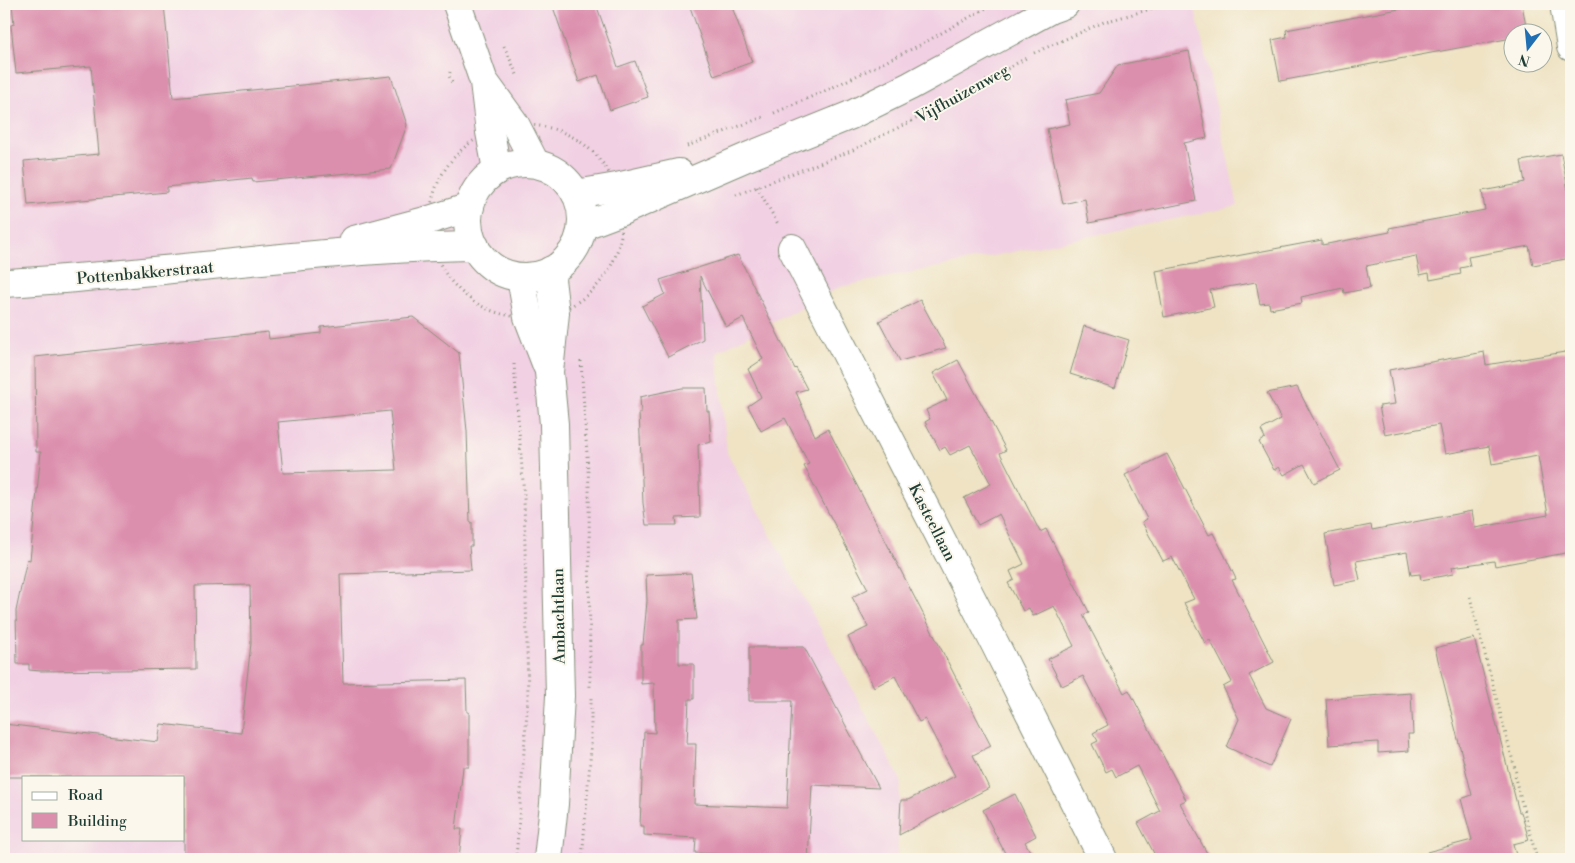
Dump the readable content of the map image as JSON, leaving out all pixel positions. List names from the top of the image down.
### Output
{
  "streets": {
    "street": [
      "Vijfhuizenweg",
      "Pottenbakkerstraat",
      "Kasteellaan",
      "Ambachtlaan"
    ]
  },
  "crossings": [
    ["Vijfhuizenweg", "Pottenbakkerstraat"],
    ["Vijfhuizenweg", "Kasteellaan"],
    ["Vijfhuizenweg", "Ambachtlaan"],
    ["Pottenbakkerstraat", "Ambachtlaan"]
  ],
  "legend": ["Road", "Building"],
  "north": "bottom"
}
